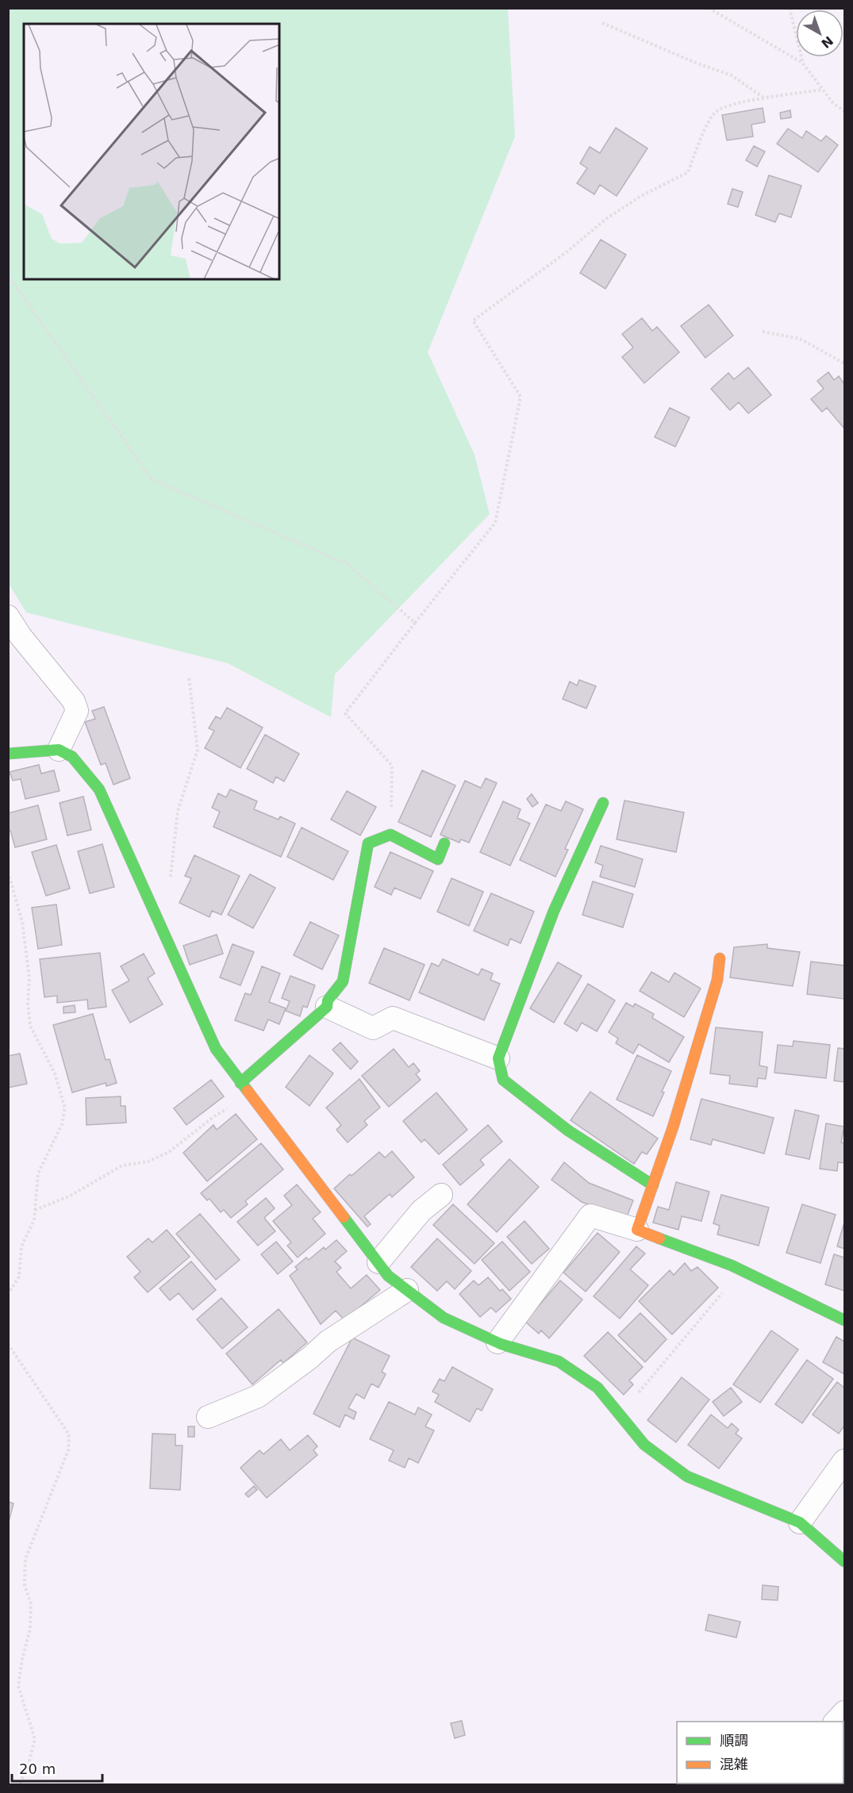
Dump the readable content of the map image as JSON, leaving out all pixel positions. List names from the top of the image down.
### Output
{
  "legend": ["順調", "混雑"],
  "scale_bar": "20 m",
  "north": "bottom right"
}
